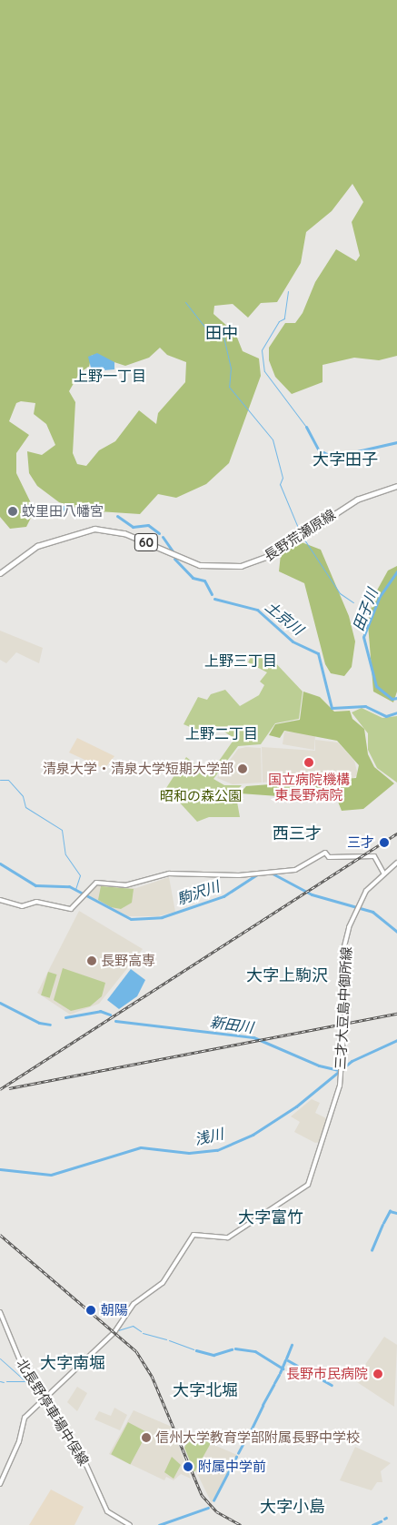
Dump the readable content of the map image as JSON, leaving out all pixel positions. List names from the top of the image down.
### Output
{
  "streets": {
    "main road": [
      "長野荒瀬原線",
      "60",
      "三才大豆島中御所線",
      "北長野停車場中俣線"
    ]
  },
  "crossings": [
    ["三才大豆島中御所線", "北長野停車場中俣線"]
  ],
  "districts": [
    "田中",
    "上野一丁目",
    "大字田子",
    "上野三丁目",
    "上野二丁目",
    "西三才",
    "大字上駒沢",
    "大字富竹",
    "大字南堀",
    "大字北堀",
    "大字小島"
  ],
  "water": [
    "田子川",
    "土京川",
    "駒沢川",
    "新田川",
    "浅川"
  ],
  "parks": ["昭和の森公園"],
  "places": [
    "蚊里田八幡宮",
    "国立病院機構 東長野病院",
    "清泉大学・清泉大学短期大学部",
    "三才",
    "長野高専",
    "朝陽",
    "長野市民病院",
    "信州大学教育学部附属長野中学校",
    "附属中学前"
  ]
}
